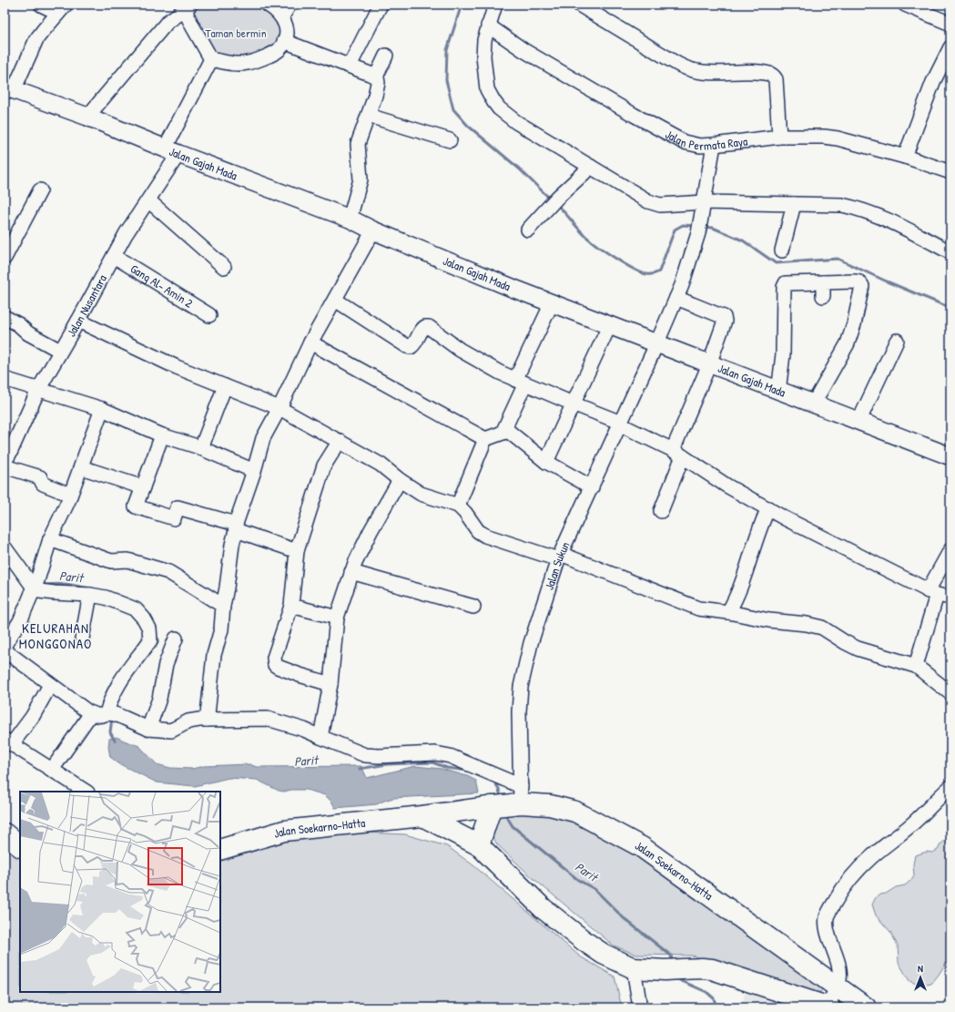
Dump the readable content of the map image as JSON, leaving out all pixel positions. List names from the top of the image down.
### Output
{
  "streets": {
    "highway": ["Jalan Soekarno-Hatta"],
    "main road": ["Jalan Gajah Mada"],
    "street": [
      "Jalan Permata Raya",
      "Gang Al- Amin 2",
      "Jalan Nusantara",
      "Jalan Sukun"
    ]
  },
  "crossings": [
    ["Jalan Permata Raya", "Jalan Sukun"],
    ["Jalan Gajah Mada", "Jalan Nusantara"],
    ["Jalan Gajah Mada", "Jalan Sukun"],
    ["Gang Al- Amin 2", "Jalan Nusantara"],
    ["Jalan Sukun", "Jalan Soekarno-Hatta"]
  ],
  "districts": ["KELURAHAN MONGGONAO"],
  "water": ["Parit"],
  "parks": ["Taman bermin"],
  "north": "top"
}
